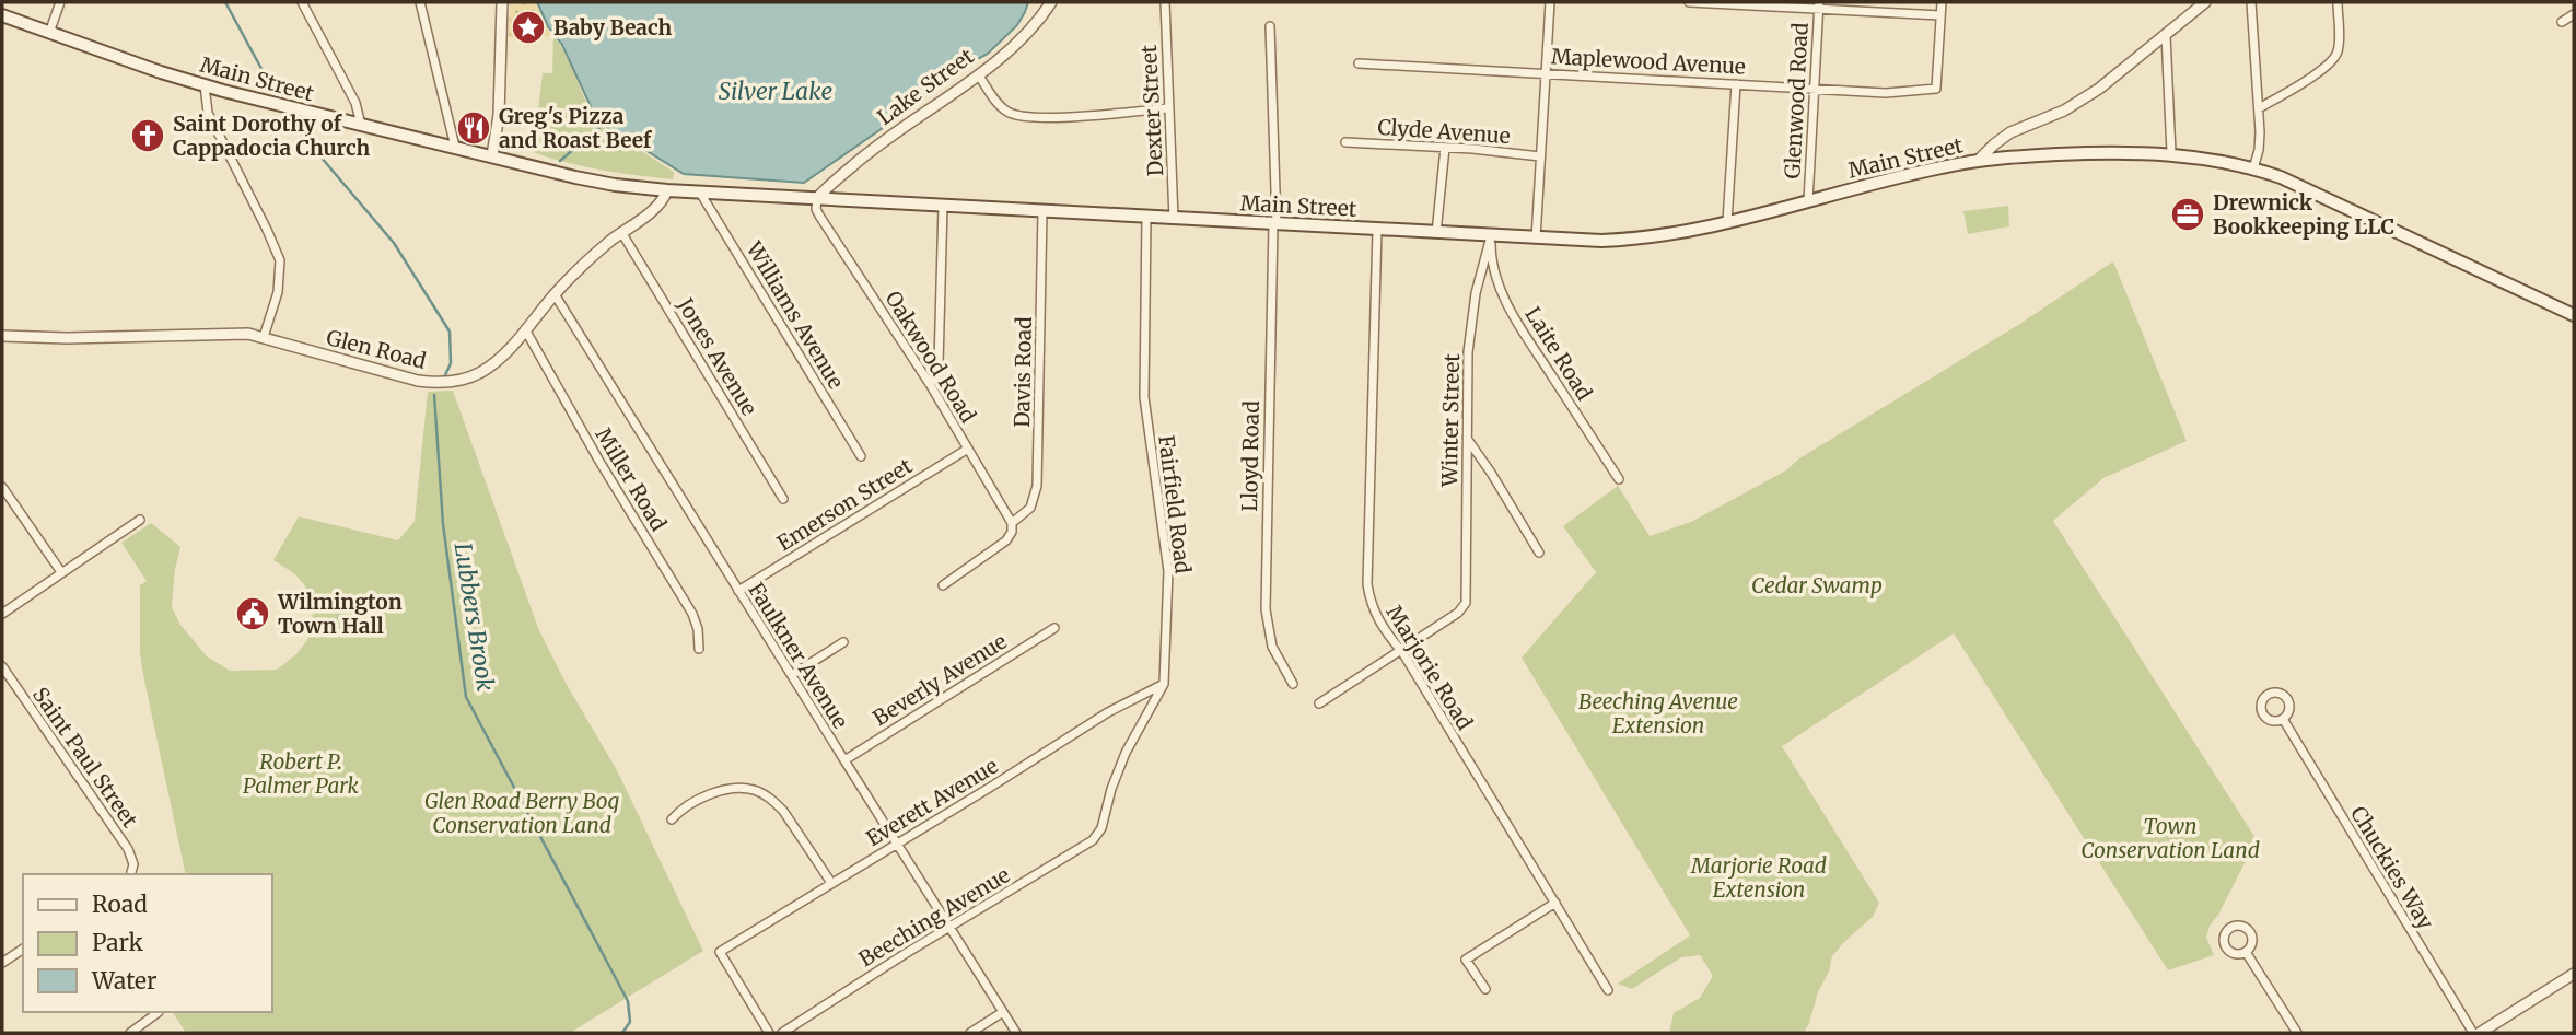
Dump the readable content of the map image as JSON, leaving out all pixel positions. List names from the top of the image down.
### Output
{
  "streets": {
    "main road": ["Main Street"],
    "street": [
      "Maplewood Avenue",
      "Lake Street",
      "Glenwood Road",
      "Dexter Street",
      "Clyde Avenue",
      "Williams Avenue",
      "Glen Road",
      "Laite Road",
      "Jones Avenue",
      "Oakwood Road",
      "Davis Road",
      "Winter Street",
      "Lloyd Road",
      "Miller Road",
      "Emerson Street",
      "Fairfield Road",
      "Faulkner Avenue",
      "Marjorie Road",
      "Beverly Avenue",
      "Saint Paul Street",
      "Everett Avenue",
      "Chuckies Way",
      "Beeching Avenue"
    ]
  },
  "crossings": [
    ["Maplewood Avenue", "Glenwood Road"],
    ["Main Street", "Lake Street"],
    ["Main Street", "Glenwood Road"],
    ["Main Street", "Dexter Street"],
    ["Main Street", "Williams Avenue"],
    ["Main Street", "Glen Road"],
    ["Main Street", "Laite Road"],
    ["Main Street", "Oakwood Road"],
    ["Main Street", "Davis Road"],
    ["Main Street", "Winter Street"],
    ["Main Street", "Lloyd Road"],
    ["Main Street", "Fairfield Road"],
    ["Main Street", "Marjorie Road"],
    ["Lake Street", "Oakwood Road"],
    ["Glen Road", "Jones Avenue"],
    ["Glen Road", "Miller Road"],
    ["Glen Road", "Faulkner Avenue"],
    ["Laite Road", "Winter Street"],
    ["Oakwood Road", "Davis Road"],
    ["Oakwood Road", "Emerson Street"],
    ["Winter Street", "Marjorie Road"],
    ["Emerson Street", "Faulkner Avenue"],
    ["Fairfield Road", "Everett Avenue"],
    ["Fairfield Road", "Beeching Avenue"],
    ["Faulkner Avenue", "Beverly Avenue"],
    ["Faulkner Avenue", "Everett Avenue"],
    ["Faulkner Avenue", "Beeching Avenue"]
  ],
  "water": ["Silver Lake", "Lubbers Brook"],
  "parks": [
    "Cedar Swamp",
    "Beeching Avenue Extension",
    "Robert P. Palmer Park",
    "Glen Road Berry Bog Conservation Land",
    "Town Conservation Land",
    "Marjorie Road Extension"
  ],
  "places": {
    "place": ["Baby Beach"],
    "restaurant": ["Greg's Pizza and Roast Beef"],
    "church": ["Saint Dorothy of Cappadocia Church"],
    "office": ["Drewnick Bookkeeping LLC"],
    "public building": ["Wilmington Town Hall"]
  },
  "legend": ["Road", "Park", "Water"]
}
